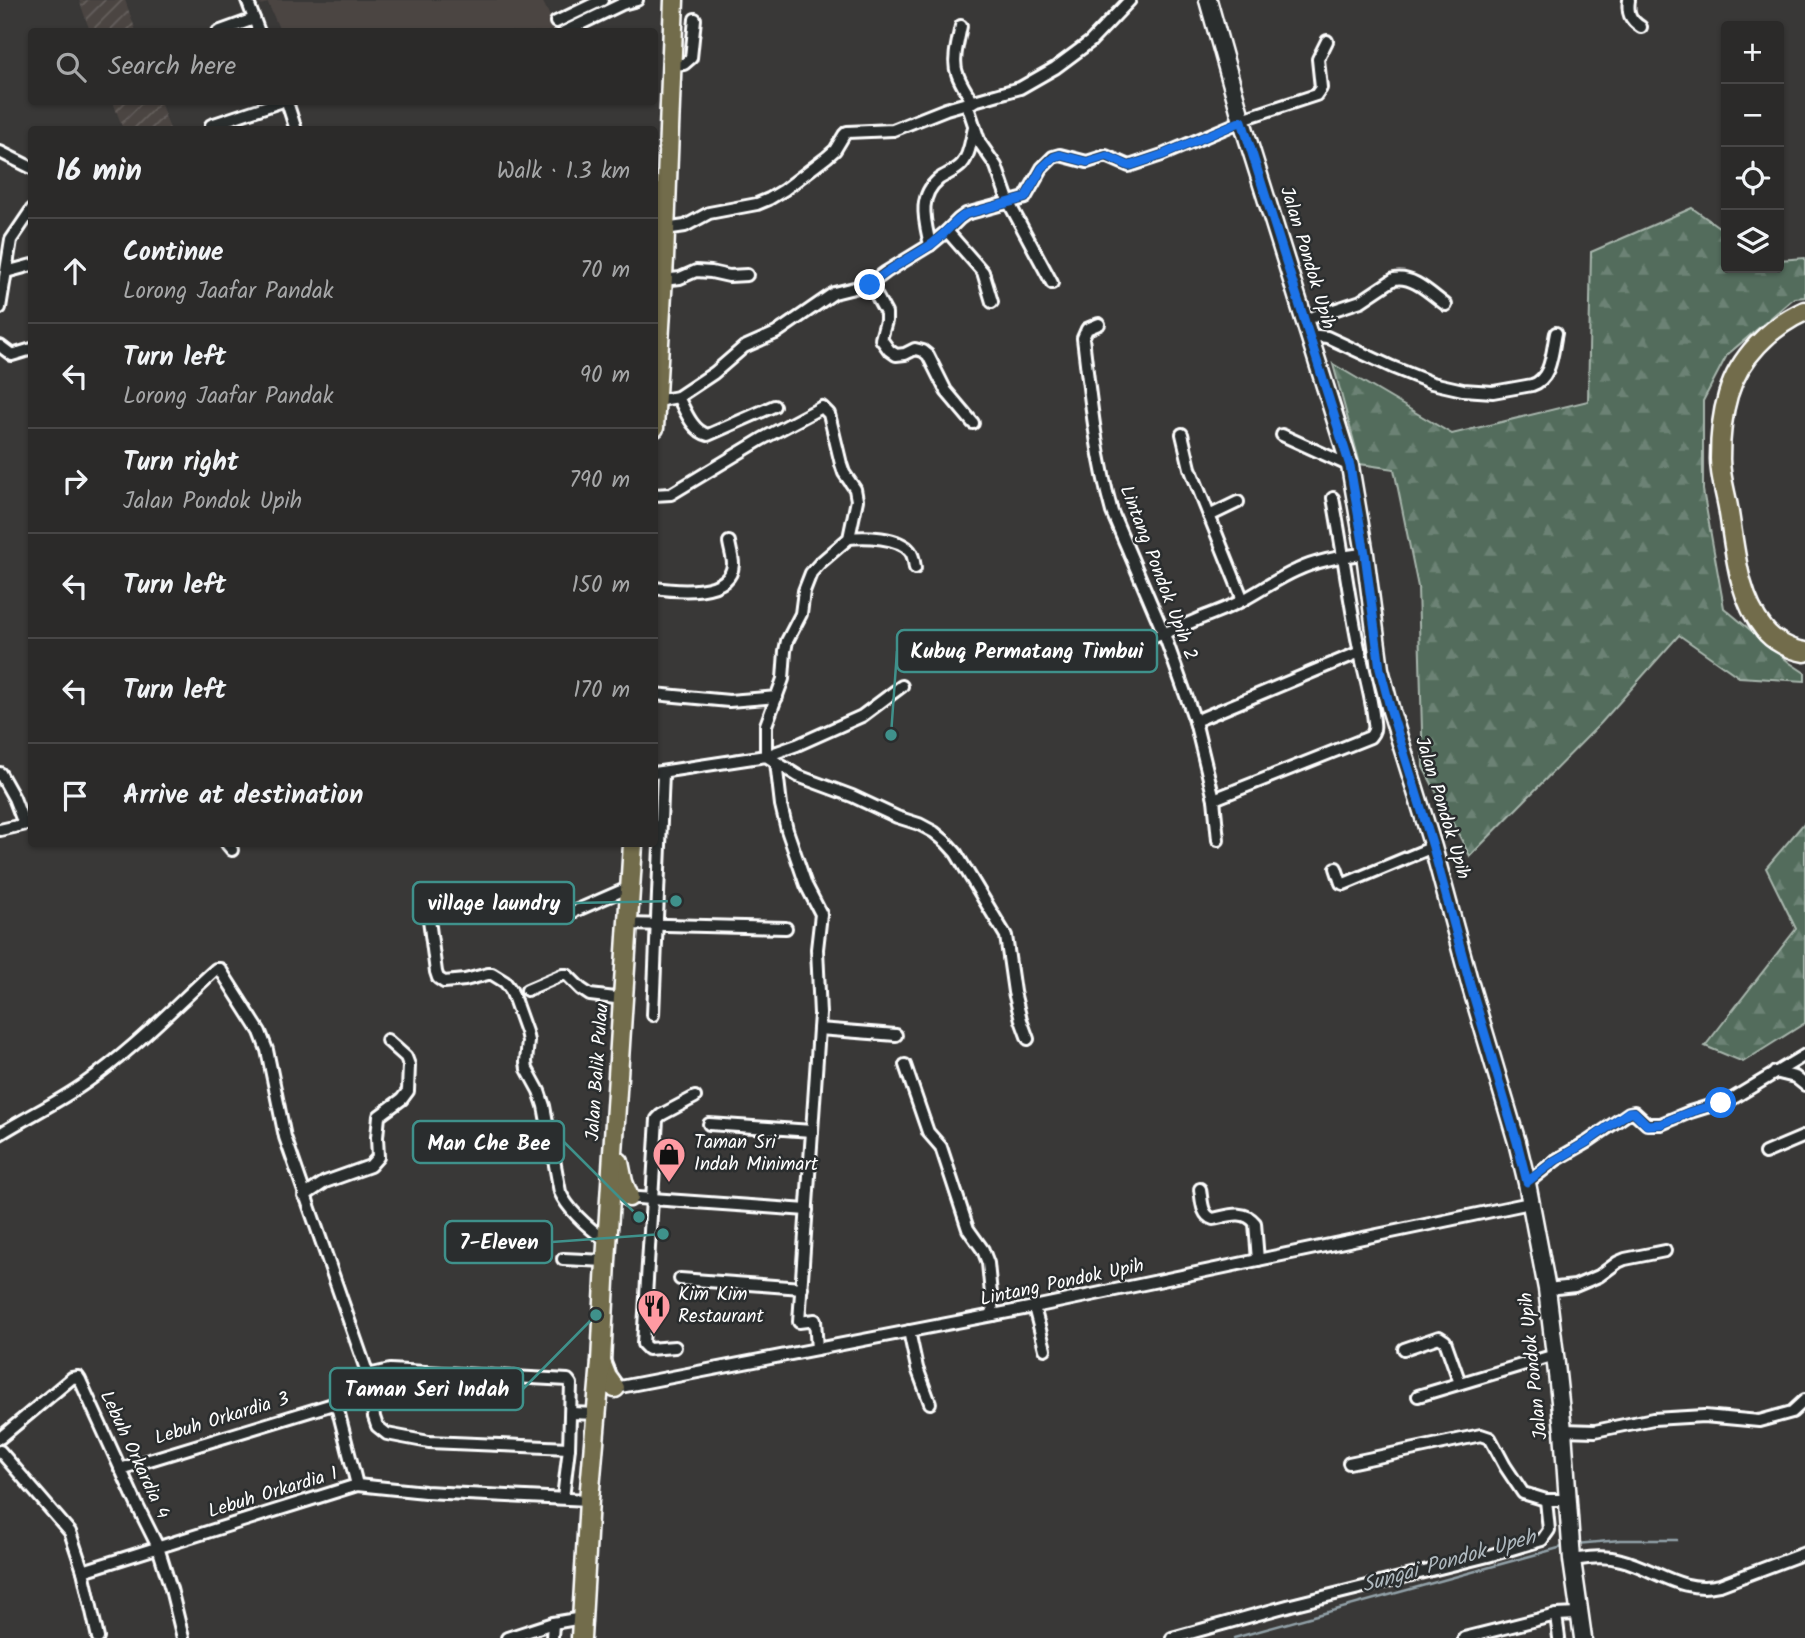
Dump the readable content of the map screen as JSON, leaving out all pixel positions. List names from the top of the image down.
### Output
{
  "streets": {
    "main road": ["Jalan Pondok Upih", "Jalan Balik Pulau"],
    "street": [
      "Lintang Pondok Upih 2",
      "Lintang Pondok Upih",
      "Lebuh Orkardia 3",
      "Lebuh Orkardia 4",
      "Lebuh Orkardia 1"
    ]
  },
  "crossings": [
    ["Jalan Pondok Upih", "Lintang Pondok Upih"],
    ["Lebuh Orkardia 3", "Lebuh Orkardia 4"],
    ["Lebuh Orkardia 3", "Lebuh Orkardia 1"],
    ["Lebuh Orkardia 4", "Lebuh Orkardia 1"]
  ],
  "water": ["Sungai Pondok Upeh"],
  "places": {
    "other": [
      "Kubuq Permatang Timbui",
      "village laundry",
      "Man Che Bee",
      "7-Eleven",
      "Taman Seri Indah"
    ],
    "shop": ["Taman Sri Indah Minimart"],
    "restaurant": ["Kim Kim Restaurant"]
  },
  "page": {
    "map_buttons": ["+", "−"],
    "search": "Search here",
    "heading": ["16 min", "Walk · 1.3 km"],
    "list": [
      ["Continue", "Lorong Jaafar Pandak", "70 m"],
      ["Turn left", "Lorong Jaafar Pandak", "90 m"],
      ["Turn right", "Jalan Pondok Upih", "790 m"],
      ["Turn left", "150 m"],
      ["Turn left", "170 m"],
      "Arrive at destination"
    ]
  }
}
